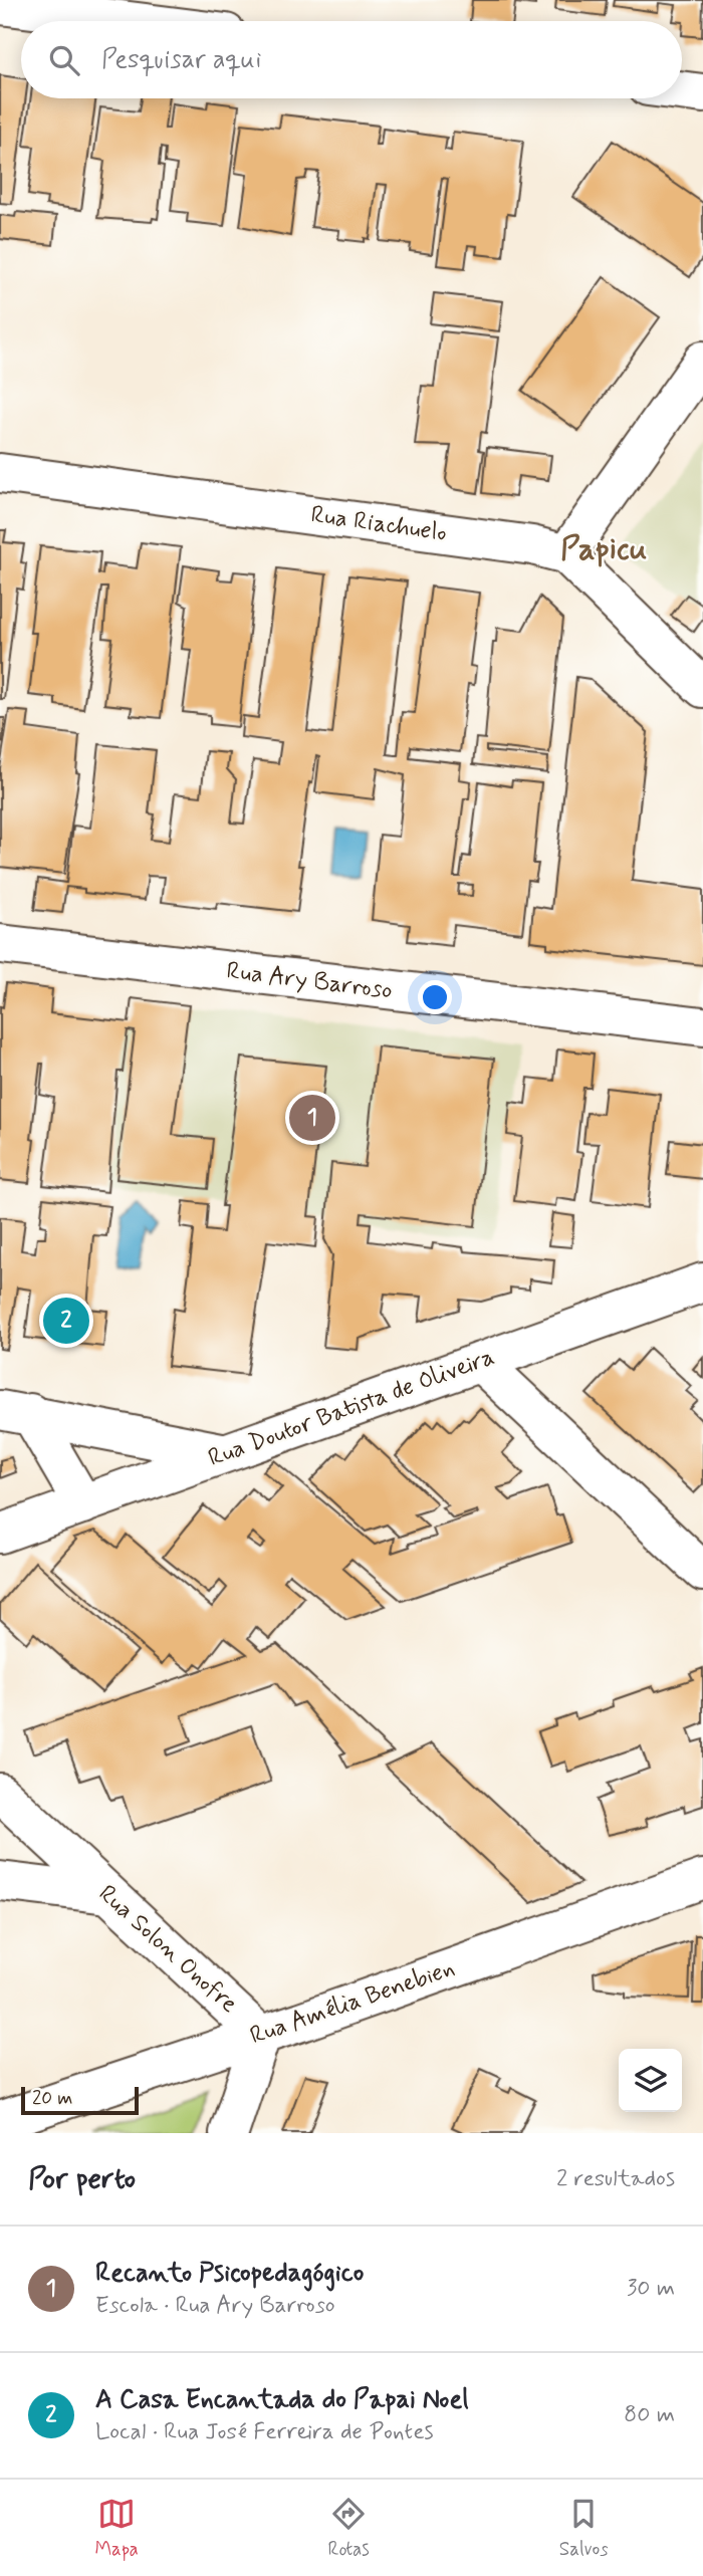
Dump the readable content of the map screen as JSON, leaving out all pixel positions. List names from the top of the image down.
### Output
{
  "streets": {
    "street": [
      "Rua Riachuelo",
      "Rua Ary Barroso",
      "Rua Doutor Batista de Oliveira",
      "Rua Solon Onofre",
      "Rua Amélia Benebien"
    ]
  },
  "crossings": [
    ["Rua Solon Onofre", "Rua Amélia Benebien"]
  ],
  "districts": ["Papicu"],
  "scale_bar": "20 m",
  "page": {
    "search": "Pesquisar aqui",
    "pins": ["1", "2"],
    "scale": "20 m",
    "heading": ["Por perto", "2 resultados"],
    "list": [
      {
        "mark": "1",
        "name": "Recanto Psicopedagógico",
        "note": "Escola · Rua Ary Barroso",
        "value": "30 m"
      },
      {
        "mark": "2",
        "name": "A Casa Encantada do Papai Noel",
        "note": "Local · Rua José Ferreira de Pontes",
        "value": "80 m"
      }
    ],
    "nav": ["Mapa", "Rotas", "Salvos"]
  }
}
